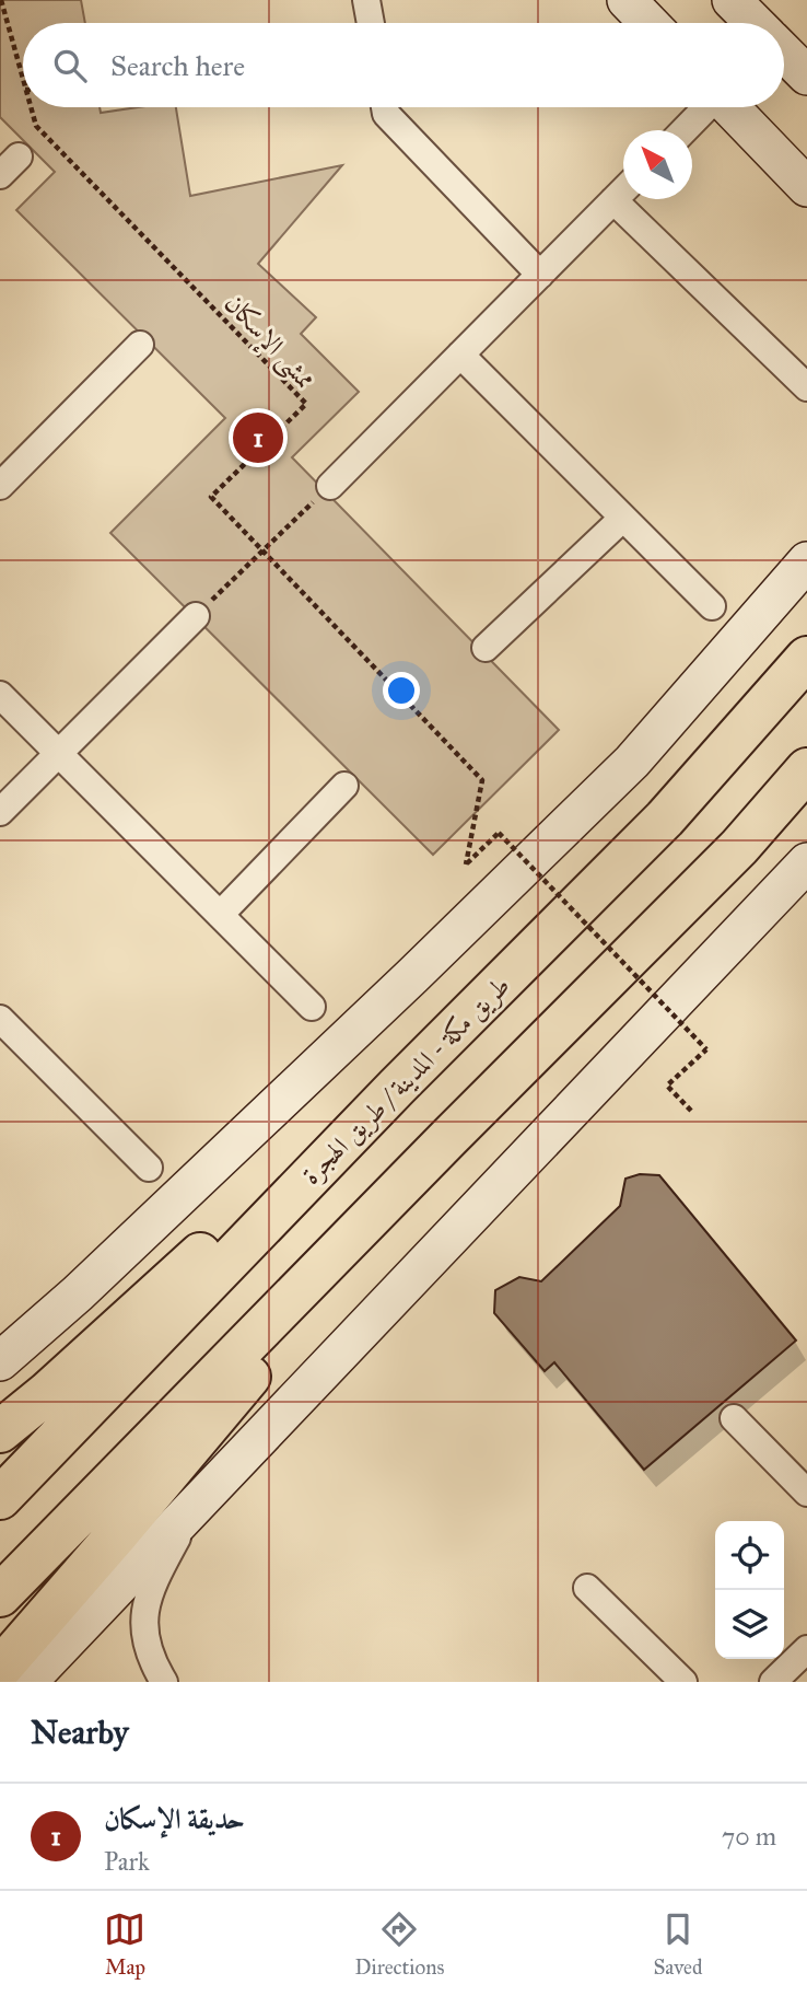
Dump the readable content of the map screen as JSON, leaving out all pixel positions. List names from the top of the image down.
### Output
{
  "streets": {
    "highway": ["طريق مكة - المدينة / طريق الهجرة"],
    "path": ["ممشى الإسكان"]
  },
  "north": "top left",
  "page": {
    "search": "Search here",
    "pins": "1",
    "heading": "Nearby",
    "list": [
      {
        "mark": "1",
        "name": "حديقة الإسكان",
        "note": "Park",
        "value": "70 m"
      }
    ],
    "nav": ["Map", "Directions", "Saved"]
  }
}
